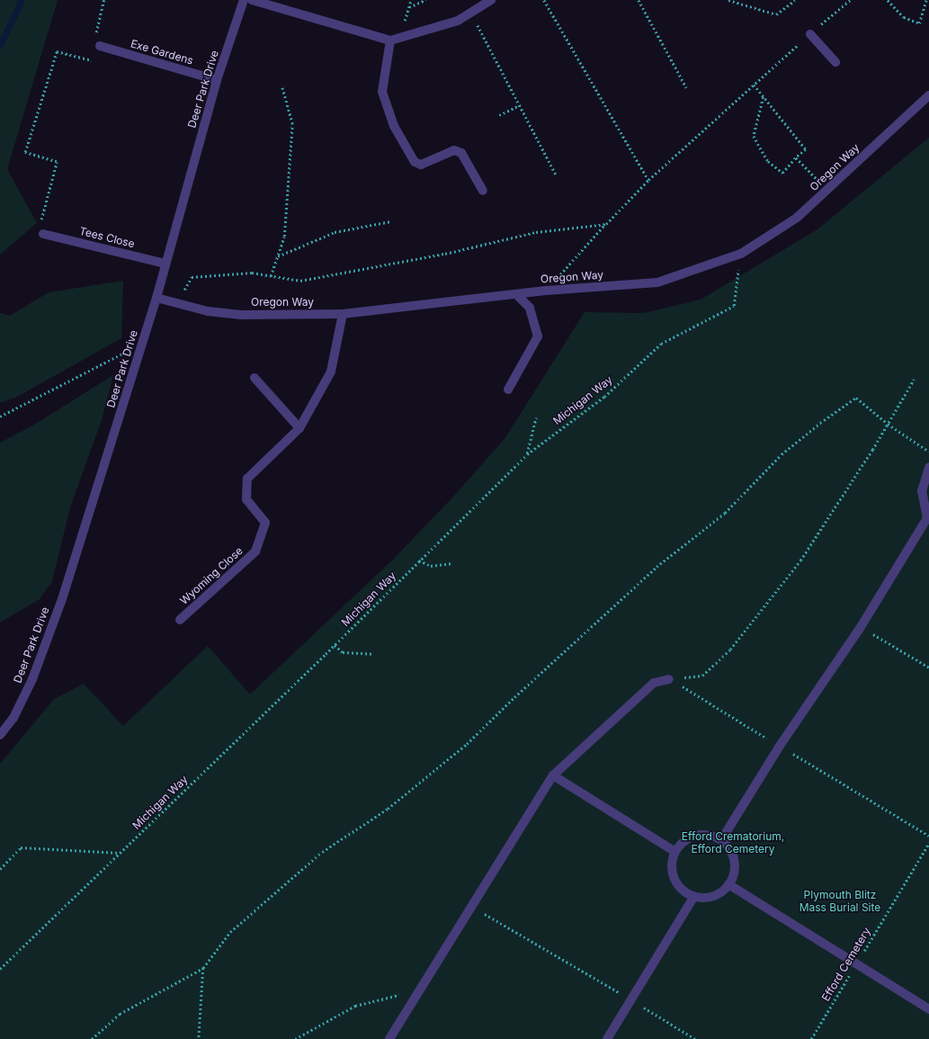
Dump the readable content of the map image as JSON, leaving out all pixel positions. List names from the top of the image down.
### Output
{
  "streets": {
    "street": [
      "Exe Gardens",
      "Deer Park Drive",
      "Oregon Way",
      "Tees Close",
      "Wyoming Close"
    ],
    "path": ["Michigan Way", "Efford Cemetery"]
  },
  "crossings": [
    ["Exe Gardens", "Deer Park Drive"],
    ["Deer Park Drive", "Oregon Way"],
    ["Deer Park Drive", "Tees Close"],
    ["Oregon Way", "Michigan Way"],
    ["Oregon Way", "Wyoming Close"]
  ],
  "parks": ["Efford Crematorium, Efford Cemetery", "Plymouth Blitz Mass Burial Site"]
}
